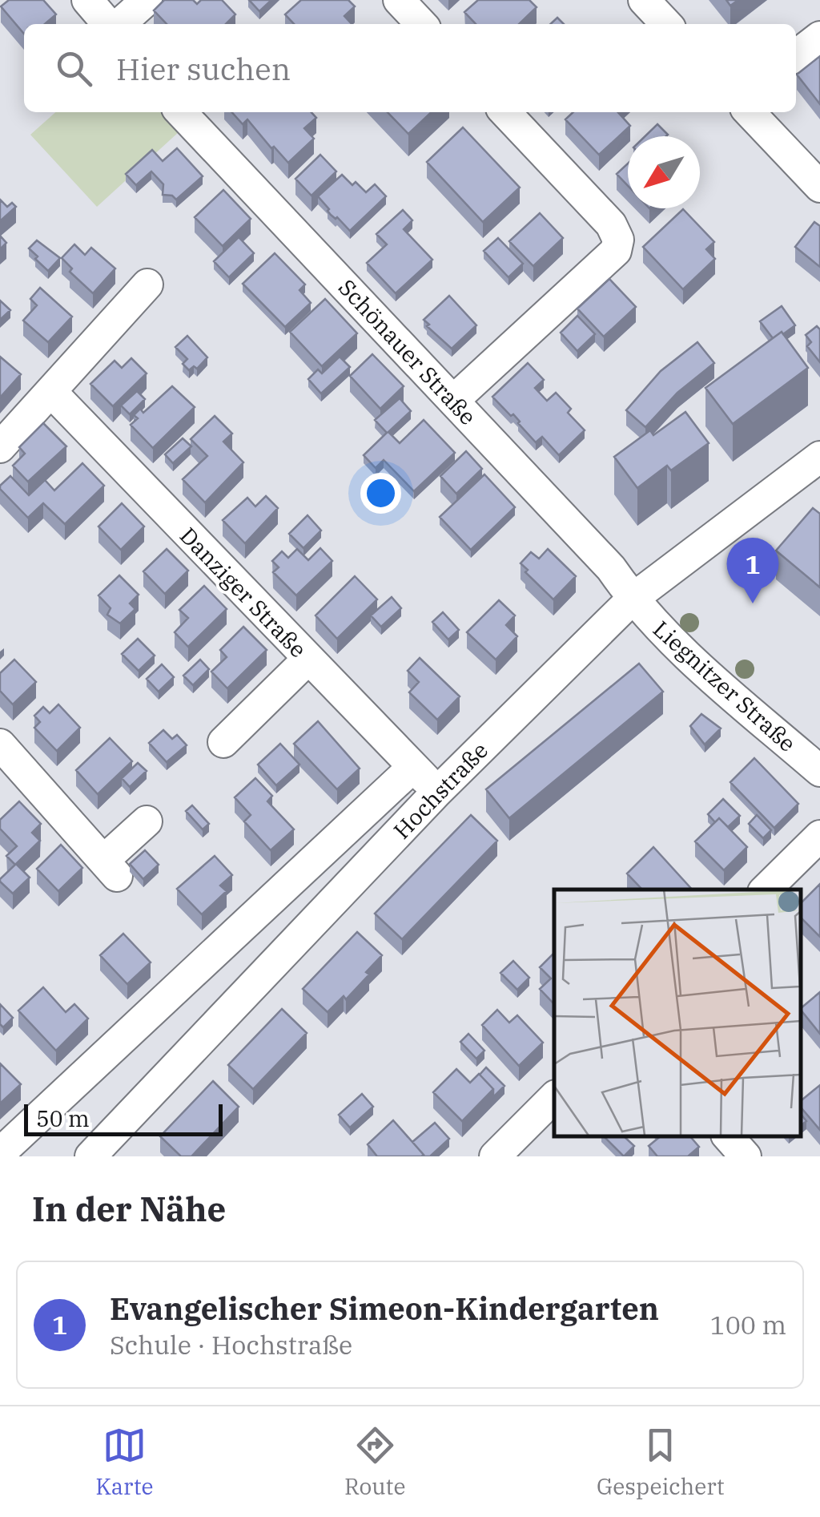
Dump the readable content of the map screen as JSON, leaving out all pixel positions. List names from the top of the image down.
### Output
{
  "streets": {
    "street": [
      "Schönauer Straße",
      "Danziger Straße",
      "Liegnitzer Straße",
      "Hochstraße"
    ]
  },
  "crossings": [
    ["Schönauer Straße", "Liegnitzer Straße"],
    ["Schönauer Straße", "Hochstraße"],
    ["Danziger Straße", "Hochstraße"],
    ["Liegnitzer Straße", "Hochstraße"]
  ],
  "scale_bar": "50 m",
  "north": "bottom left",
  "page": {
    "search": "Hier suchen",
    "pins": "1",
    "scale": "50 m",
    "heading": "In der Nähe",
    "list": [
      {
        "mark": "1",
        "name": "Evangelischer Simeon-Kindergarten",
        "note": "Schule · Hochstraße",
        "value": "100 m"
      }
    ],
    "nav": ["Karte", "Route", "Gespeichert"]
  }
}
